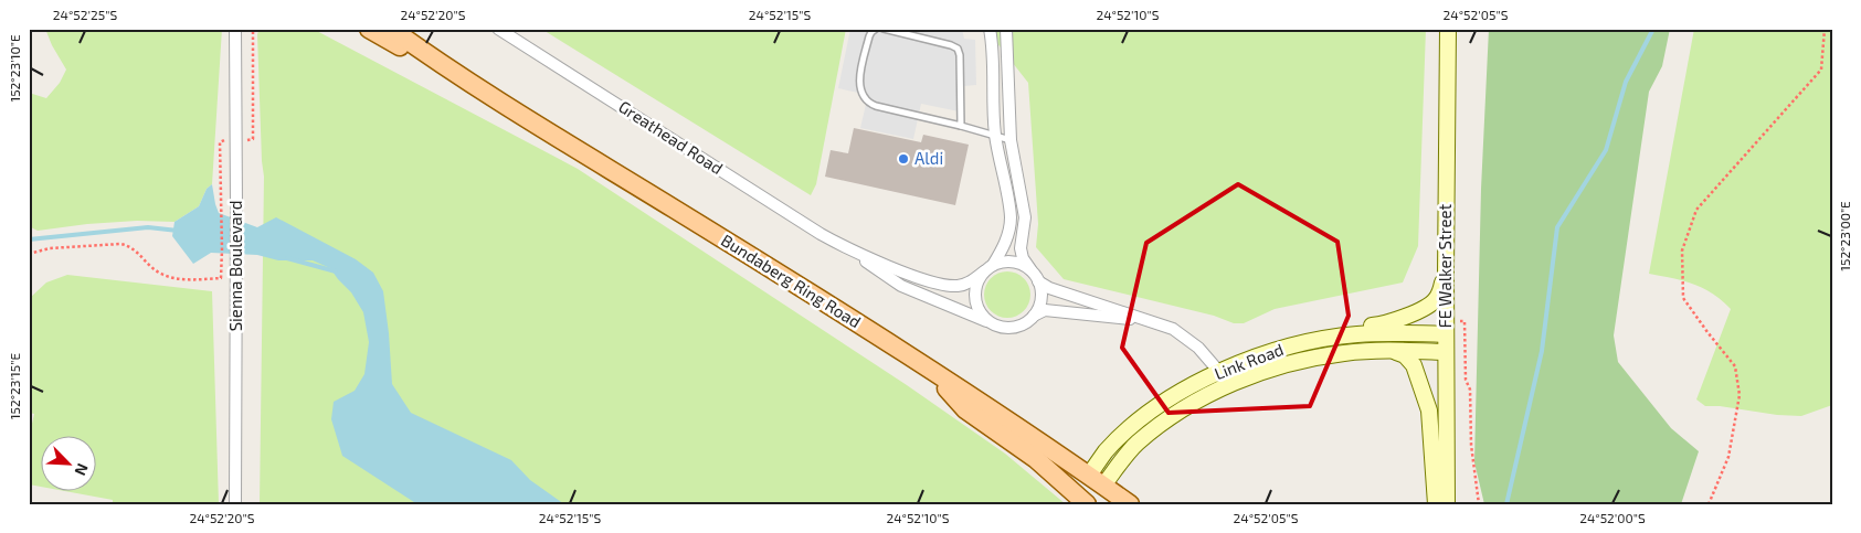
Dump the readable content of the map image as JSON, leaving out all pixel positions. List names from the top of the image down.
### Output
{
  "streets": {
    "main road": ["FE Walker Street", "Bundaberg Ring Road", "Link Road"],
    "street": ["Greathead Road", "Sienna Boulevard"]
  },
  "crossings": [
    ["FE Walker Street", "Link Road"],
    ["Bundaberg Ring Road", "Link Road"]
  ],
  "places": ["Aldi"],
  "north": "bottom right",
  "coordinates": [
    "24°52'25\"S",
    "24°52'20\"S",
    "24°52'15\"S",
    "24°52'10\"S",
    "24°52'05\"S",
    "152°23'10\"E",
    "152°23'00\"E",
    "152°23'15\"E",
    "24°52'00\"S"
  ]
}
